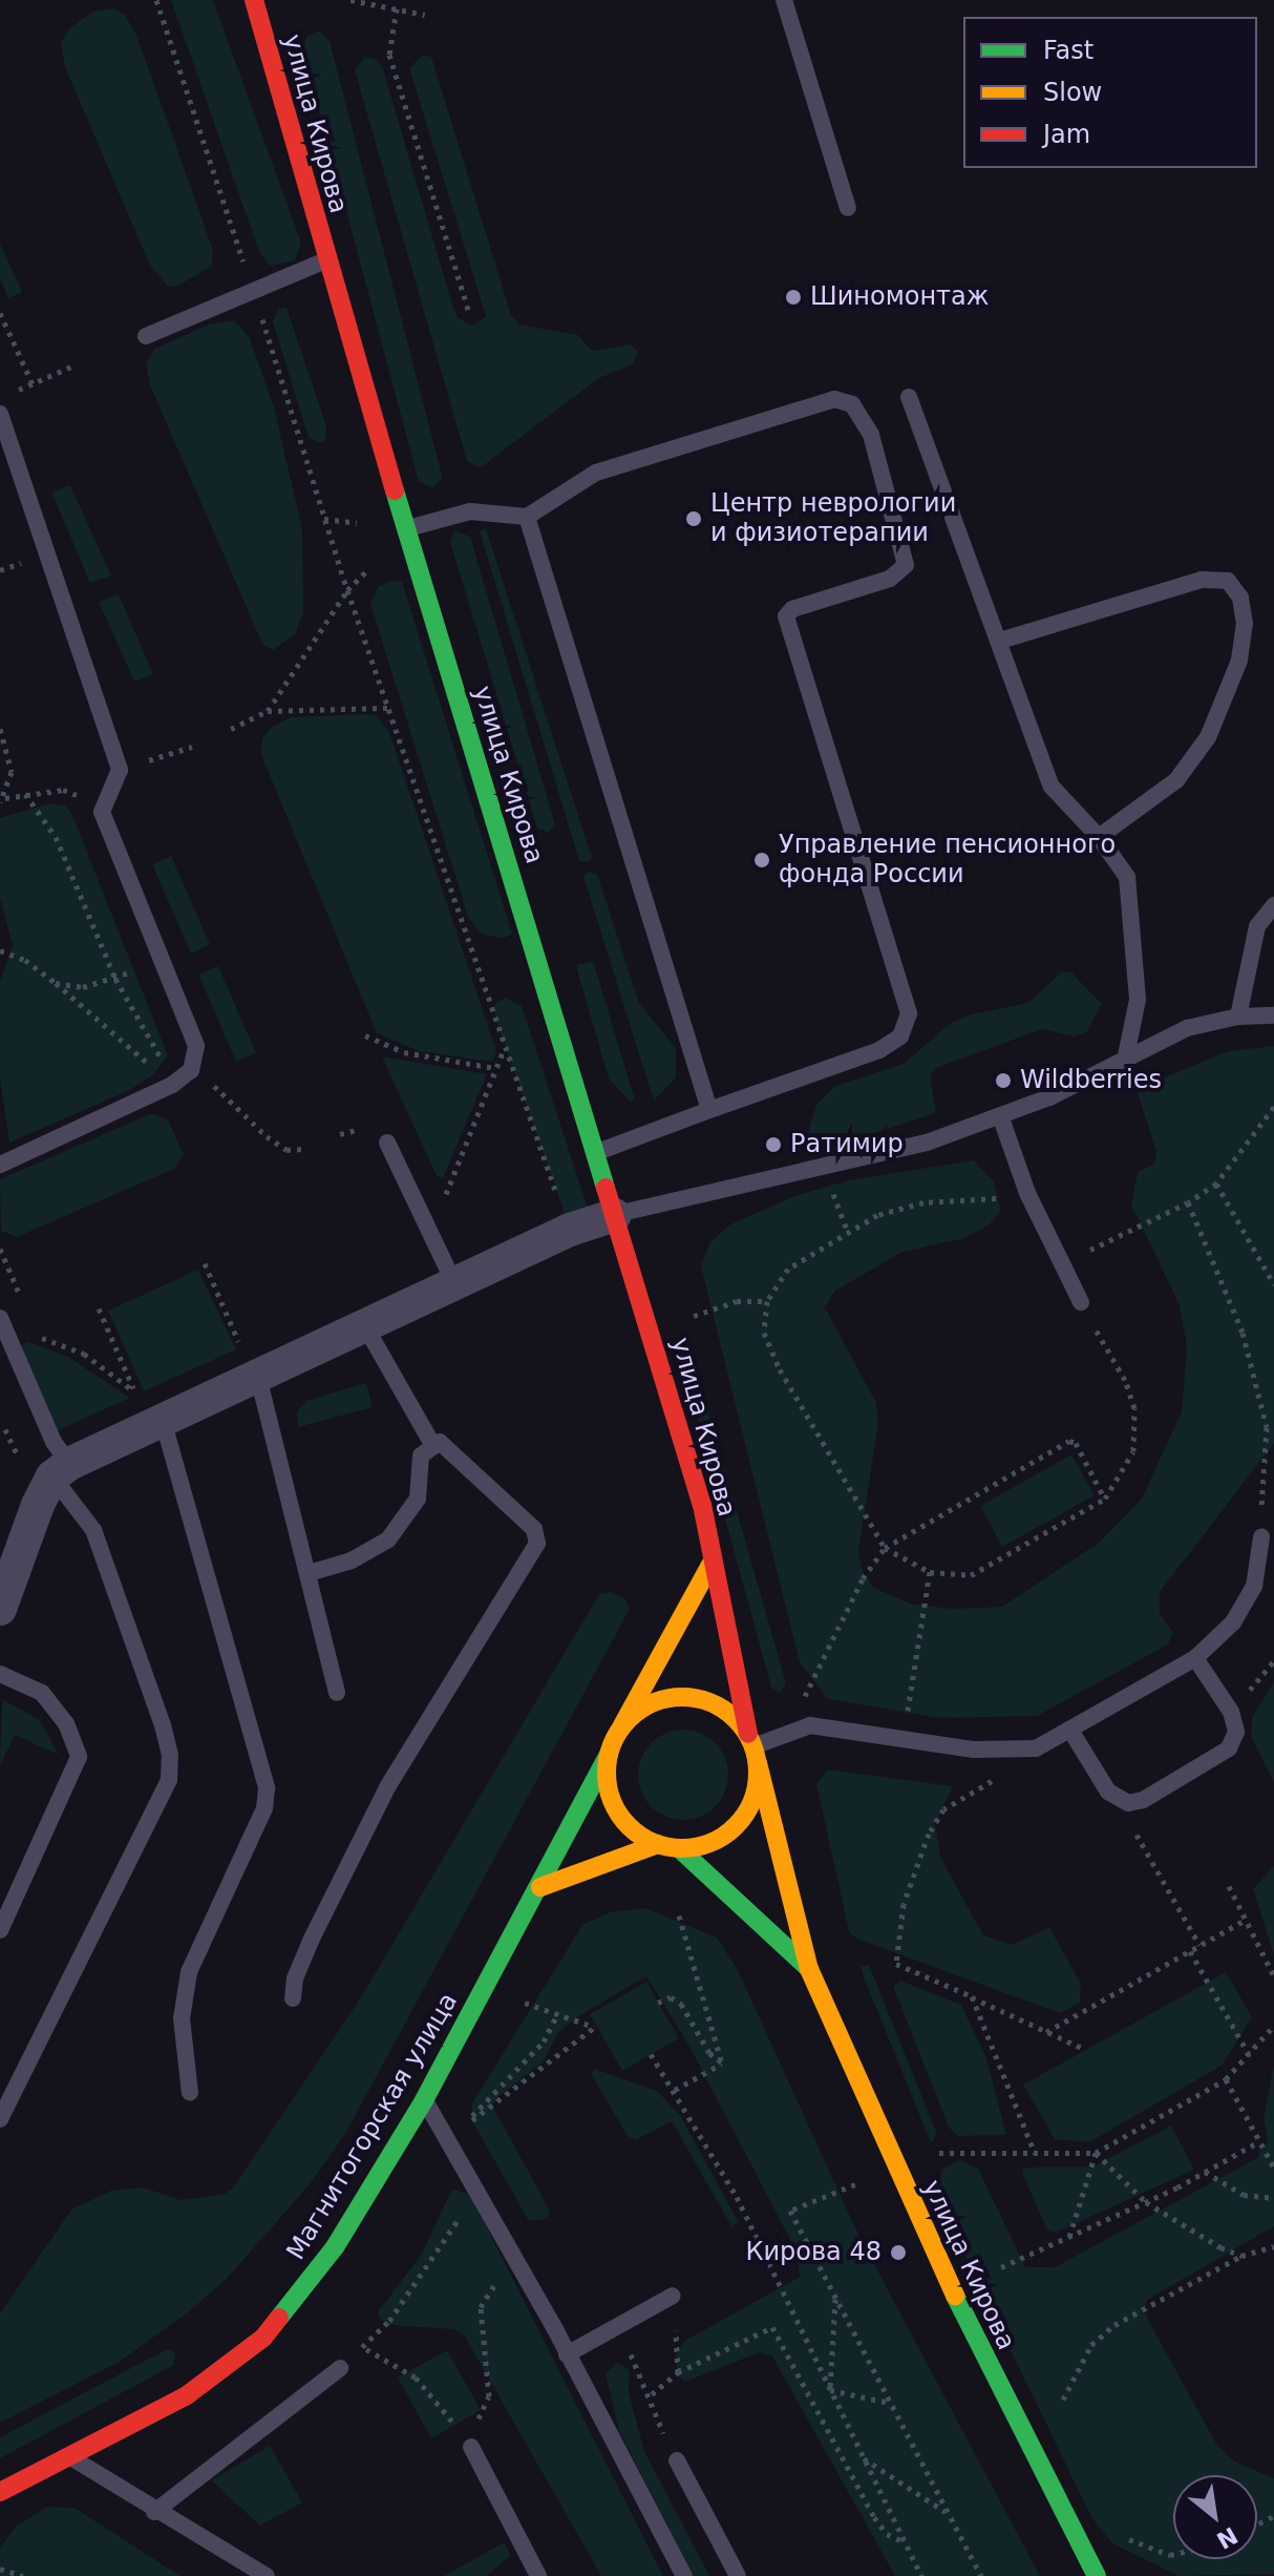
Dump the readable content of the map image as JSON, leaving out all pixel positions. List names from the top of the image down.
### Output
{
  "streets": {
    "main road": ["улица Кирова", "Магнитогорская улица"]
  },
  "crossings": [
    ["улица Кирова", "Магнитогорская улица"]
  ],
  "places": [
    "Шиномонтаж",
    "Центр неврологии и физиотерапии",
    "Управление пенсионного фонда России",
    "Wildberries",
    "Ратимир",
    "Кирова 48"
  ],
  "legend": ["Fast", "Slow", "Jam"],
  "north": "bottom right"
}
